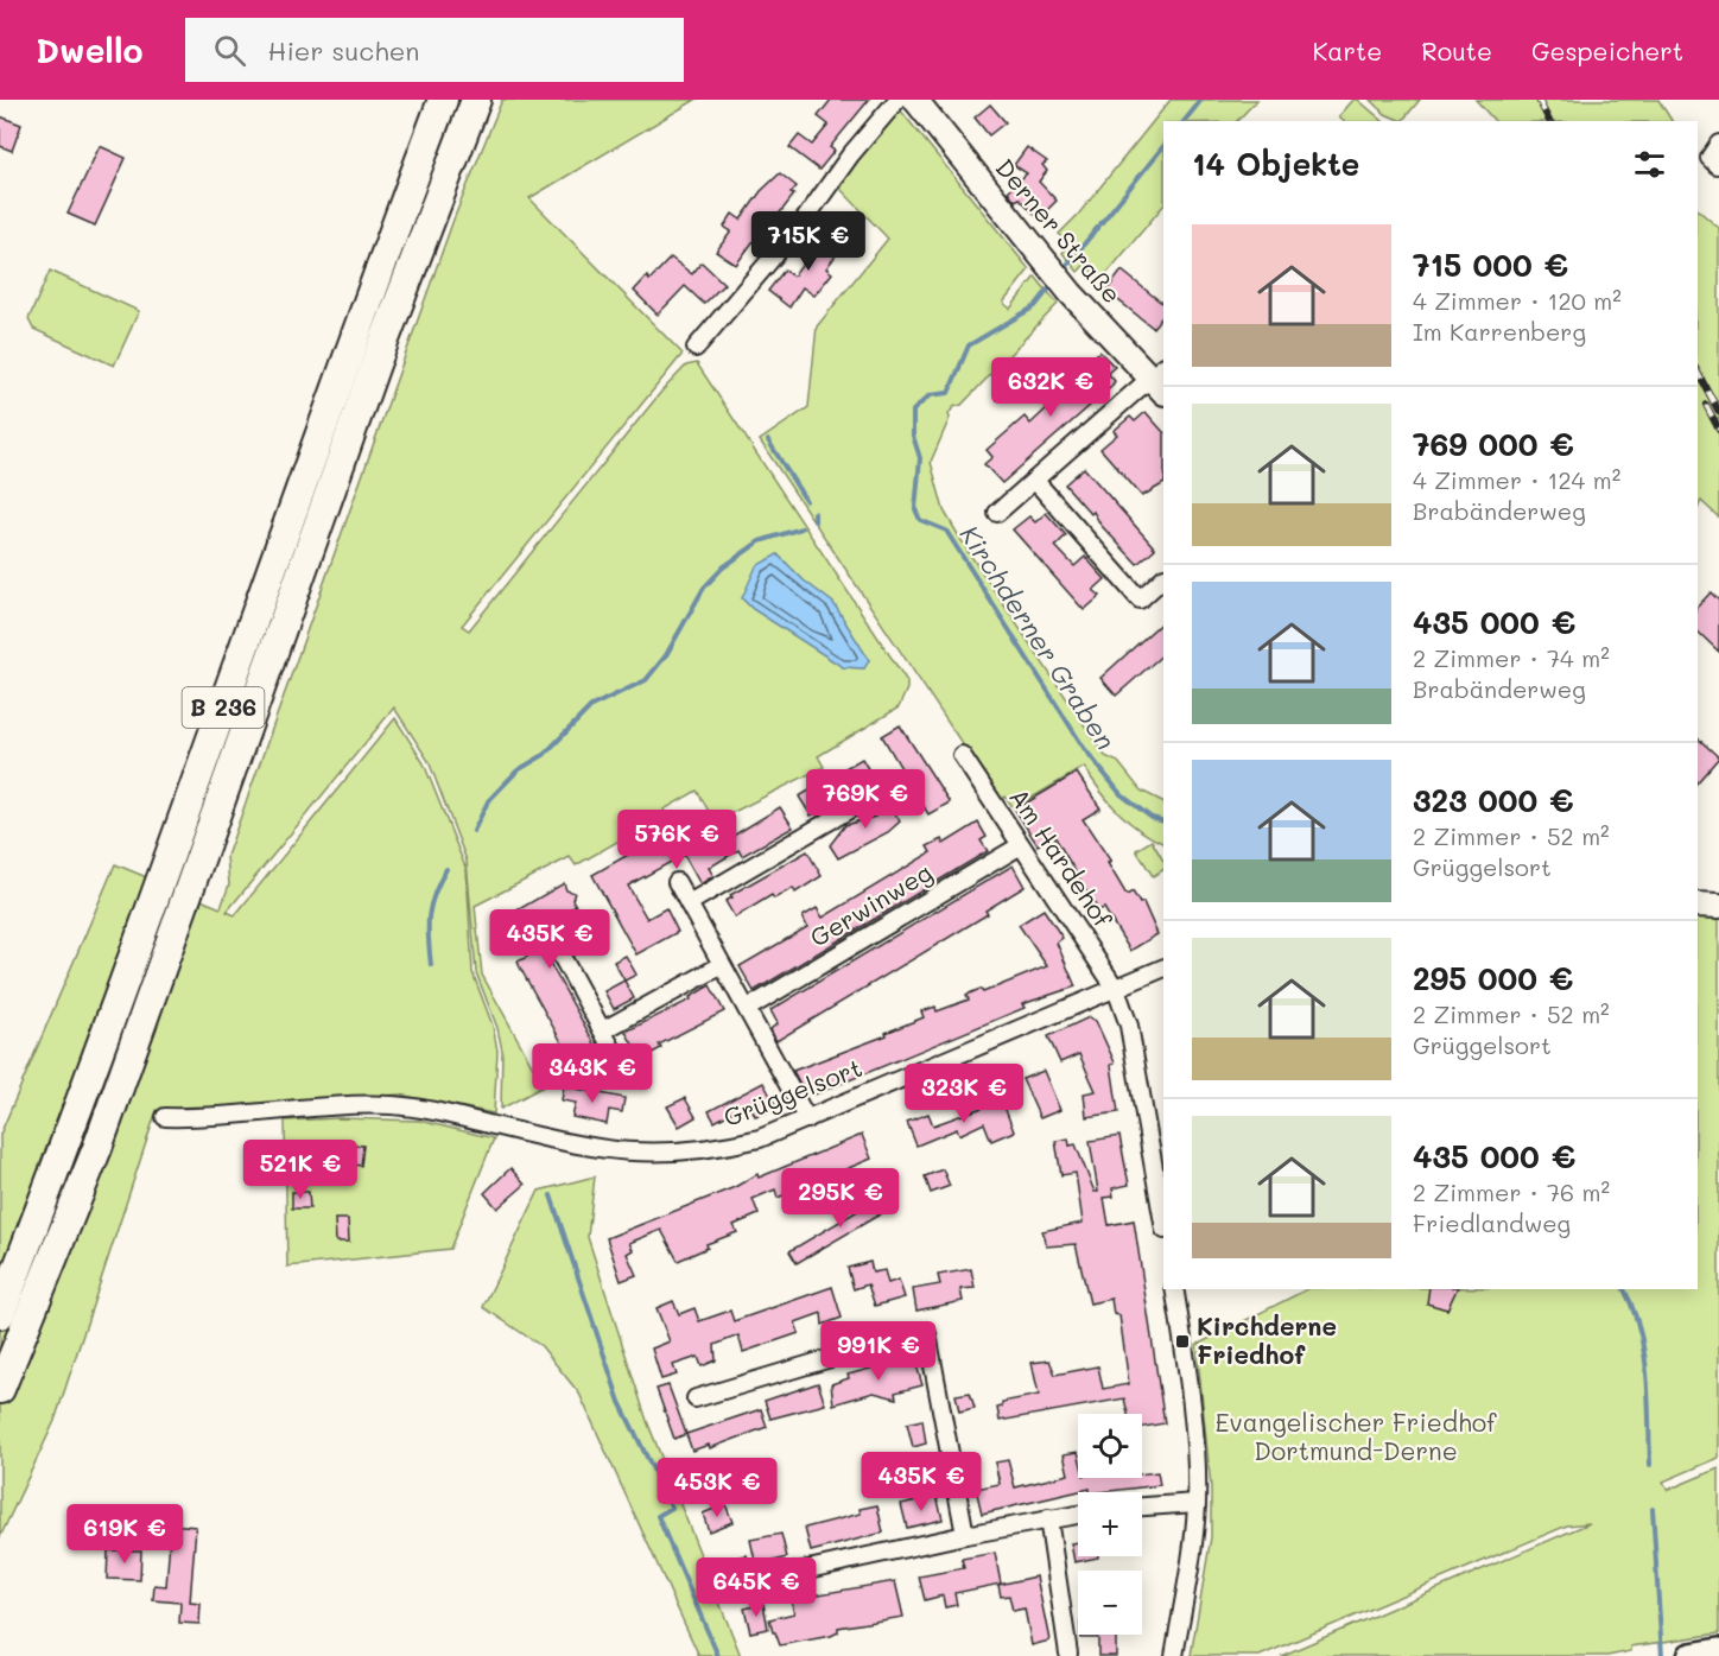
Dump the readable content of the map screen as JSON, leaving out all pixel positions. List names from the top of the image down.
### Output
{
  "streets": {
    "highway": ["B 236"],
    "main road": ["Derner Straße"],
    "street": ["Am Hardehof", "Gerwinweg", "Grüggelsort"]
  },
  "crossings": [
    ["Am Hardehof", "Gerwinweg"],
    ["Am Hardehof", "Grüggelsort"]
  ],
  "water": ["Kirchderner Graben"],
  "parks": ["Evangelischer Friedhof Dortmund-Derne"],
  "places": {
    "transit": ["Kirchderne Friedhof"]
  },
  "page": {
    "header": "Dwello",
    "search": "Hier suchen",
    "nav": ["Karte", "Route", "Gespeichert"],
    "heading": "14 Objekte",
    "list": [
      {
        "name": "715 000 €",
        "note": "4 Zimmer · 120 m² · Im Karrenberg"
      },
      {
        "name": "769 000 €",
        "note": "4 Zimmer · 124 m² · Brabänderweg"
      },
      {
        "name": "435 000 €",
        "note": "2 Zimmer · 74 m² · Brabänderweg"
      },
      {
        "name": "323 000 €",
        "note": "2 Zimmer · 52 m² · Grüggelsort"
      },
      {
        "name": "295 000 €",
        "note": "2 Zimmer · 52 m² · Grüggelsort"
      },
      {
        "name": "435 000 €",
        "note": "2 Zimmer · 76 m² · Friedlandweg"
      }
    ],
    "price": [
      "715K €",
      "632K €",
      "769K €",
      "576K €",
      "435K €",
      "343K €",
      "323K €",
      "521K €",
      "295K €",
      "991K €",
      "435K €",
      "453K €",
      "619K €",
      "645K €"
    ],
    "map_buttons": ["+", "−"]
  }
}
